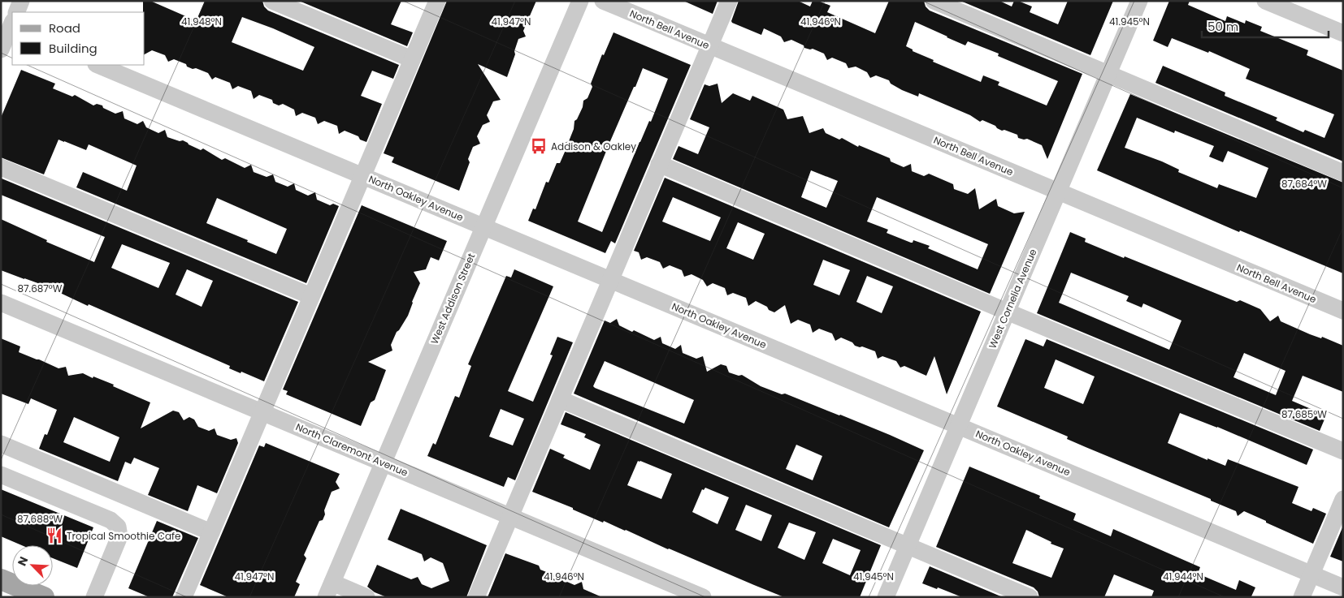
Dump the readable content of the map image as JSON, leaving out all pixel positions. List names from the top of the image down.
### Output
{
  "streets": {
    "street": [
      "North Bell Avenue",
      "North Oakley Avenue",
      "West Addison Street",
      "West Cornelia Avenue",
      "North Claremont Avenue"
    ]
  },
  "crossings": [
    ["North Bell Avenue", "West Cornelia Avenue"],
    ["North Oakley Avenue", "West Addison Street"],
    ["North Oakley Avenue", "West Cornelia Avenue"],
    ["West Addison Street", "North Claremont Avenue"]
  ],
  "places": {
    "bus stop": ["Addison & Oakley"],
    "restaurant": ["Tropical Smoothie Cafe"]
  },
  "legend": ["Road", "Building"],
  "scale_bar": "50 m",
  "north": "top left",
  "coordinates": [
    "41.948°N",
    "41.947°N",
    "41.945°N",
    "41.946°N",
    "87.684°W",
    "87.687°W",
    "87.685°W",
    "87.688°W",
    "41.944°N"
  ]
}
